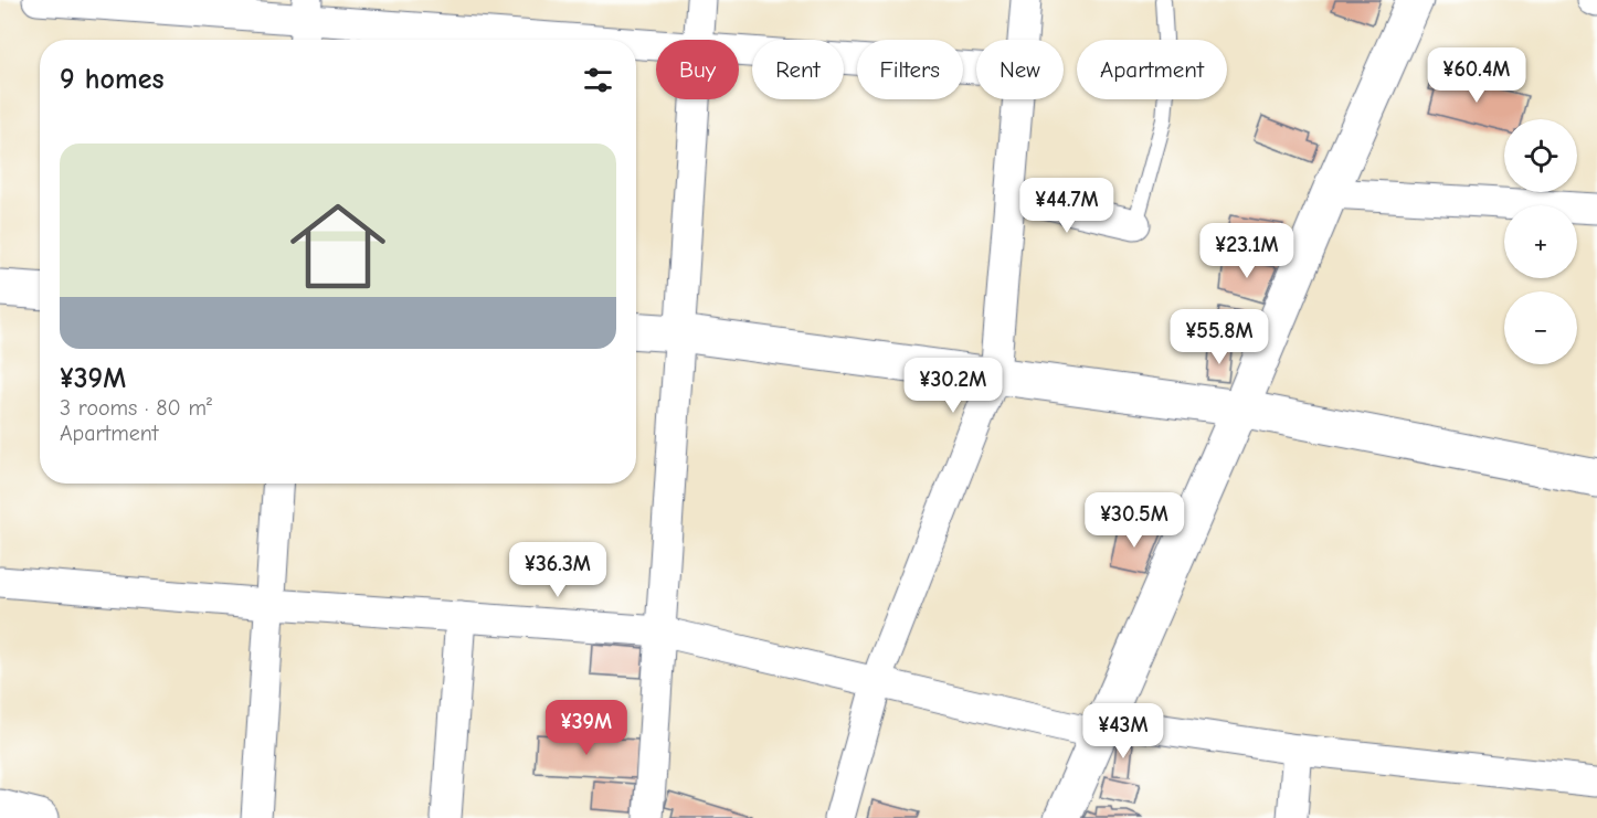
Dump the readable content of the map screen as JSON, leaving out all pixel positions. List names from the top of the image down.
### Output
{
  "page": {
    "chip": [
      "Buy",
      "Rent",
      "Filters",
      "New",
      "Apartment"
    ],
    "heading": "9 homes",
    "price": [
      "¥60.4M",
      "¥44.7M",
      "¥23.1M",
      "¥55.8M",
      "¥30.2M",
      "¥30.5M",
      "¥36.3M",
      "¥39M",
      "¥43M"
    ],
    "map_buttons": ["+", "−"],
    "list": [
      {
        "name": "¥39M",
        "note": "3 rooms · 80 m² · Apartment"
      }
    ]
  }
}
